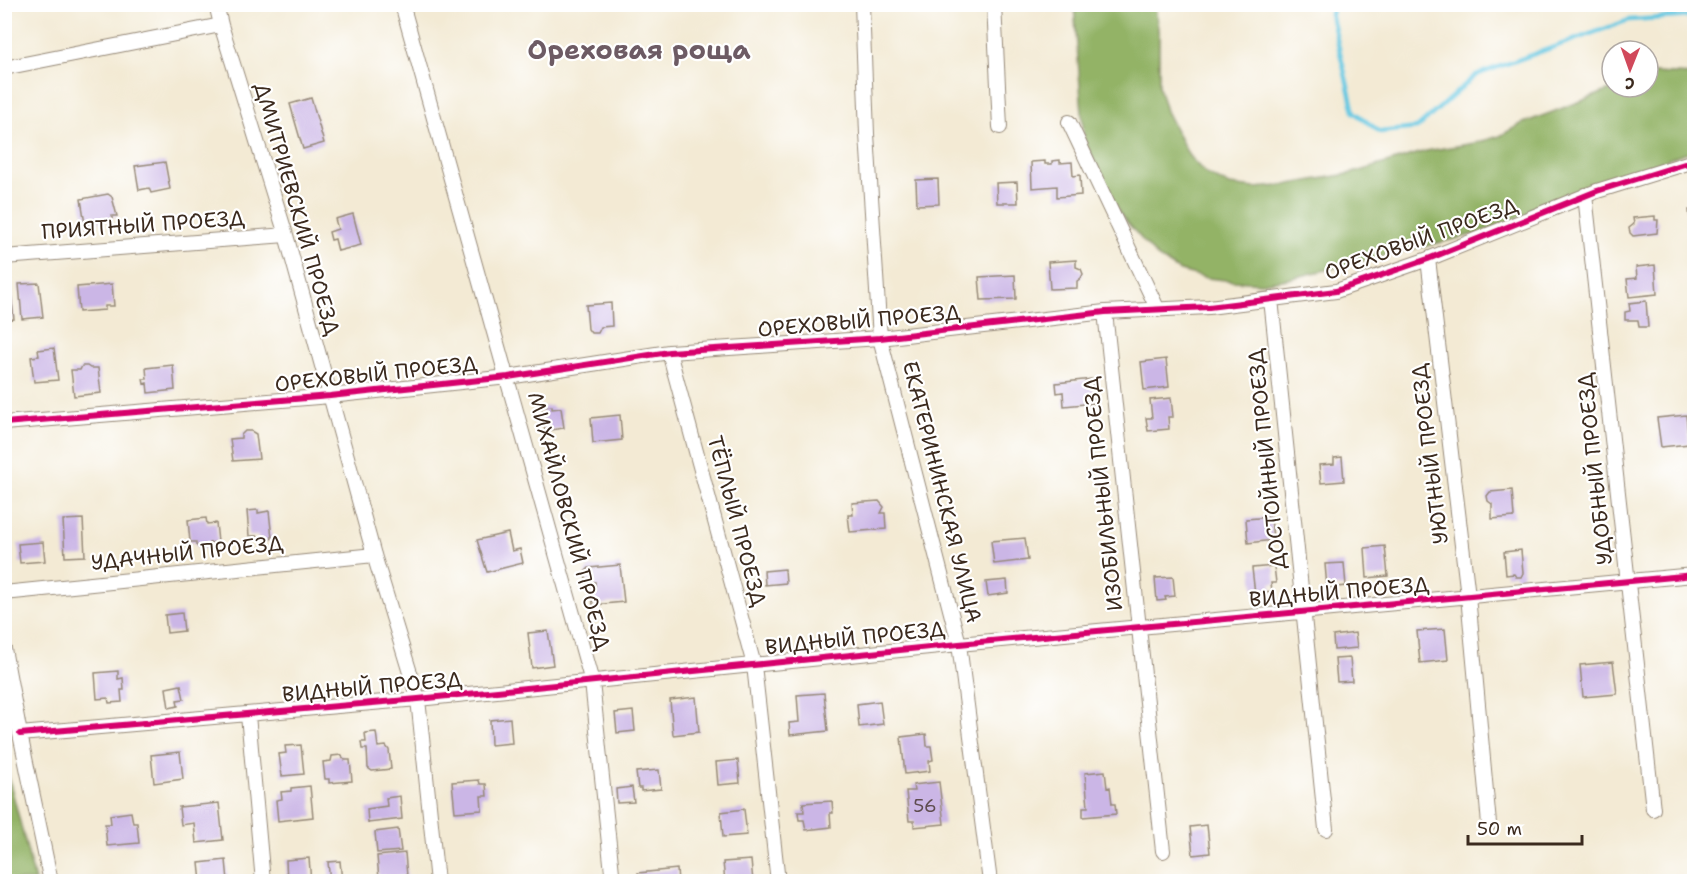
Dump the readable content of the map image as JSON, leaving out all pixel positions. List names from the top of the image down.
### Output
{
  "streets": {
    "street": [
      "ДМИТРИЕВСКИЙ ПРОЕЗД",
      "ПРИЯТНЫЙ ПРОЕЗД",
      "ОРЕХОВЫЙ ПРОЕЗД",
      "УЮТНЫЙ ПРОЕЗД",
      "ДОСТОЙНЫЙ ПРОЕЗД",
      "УДОБНЫЙ ПРОЕЗД",
      "ЕКАТЕРИНИНСКАЯ УЛИЦА",
      "ИЗОБИЛЬНЫЙ ПРОЕЗД",
      "МИХАЙЛОВСКИЙ ПРОЕЗД",
      "ТЁПЛЫЙ ПРОЕЗД",
      "УДАЧНЫЙ ПРОЕЗД",
      "ВИДНЫЙ ПРОЕЗД"
    ]
  },
  "crossings": [
    ["ДМИТРИЕВСКИЙ ПРОЕЗД", "ПРИЯТНЫЙ ПРОЕЗД"],
    ["ДМИТРИЕВСКИЙ ПРОЕЗД", "ОРЕХОВЫЙ ПРОЕЗД"],
    ["ДМИТРИЕВСКИЙ ПРОЕЗД", "УДАЧНЫЙ ПРОЕЗД"],
    ["ДМИТРИЕВСКИЙ ПРОЕЗД", "ВИДНЫЙ ПРОЕЗД"],
    ["ОРЕХОВЫЙ ПРОЕЗД", "УЮТНЫЙ ПРОЕЗД"],
    ["ОРЕХОВЫЙ ПРОЕЗД", "ДОСТОЙНЫЙ ПРОЕЗД"],
    ["ОРЕХОВЫЙ ПРОЕЗД", "УДОБНЫЙ ПРОЕЗД"],
    ["ОРЕХОВЫЙ ПРОЕЗД", "ЕКАТЕРИНИНСКАЯ УЛИЦА"],
    ["ОРЕХОВЫЙ ПРОЕЗД", "ИЗОБИЛЬНЫЙ ПРОЕЗД"],
    ["ОРЕХОВЫЙ ПРОЕЗД", "МИХАЙЛОВСКИЙ ПРОЕЗД"],
    ["ОРЕХОВЫЙ ПРОЕЗД", "ТЁПЛЫЙ ПРОЕЗД"],
    ["УЮТНЫЙ ПРОЕЗД", "ВИДНЫЙ ПРОЕЗД"],
    ["ДОСТОЙНЫЙ ПРОЕЗД", "ВИДНЫЙ ПРОЕЗД"],
    ["УДОБНЫЙ ПРОЕЗД", "ВИДНЫЙ ПРОЕЗД"],
    ["ЕКАТЕРИНИНСКАЯ УЛИЦА", "ВИДНЫЙ ПРОЕЗД"],
    ["ИЗОБИЛЬНЫЙ ПРОЕЗД", "ВИДНЫЙ ПРОЕЗД"],
    ["МИХАЙЛОВСКИЙ ПРОЕЗД", "ВИДНЫЙ ПРОЕЗД"],
    ["ТЁПЛЫЙ ПРОЕЗД", "ВИДНЫЙ ПРОЕЗД"]
  ],
  "districts": ["Ореховая роща"],
  "house_numbers": ["56"],
  "scale_bar": "50 m",
  "north": "bottom"
}
